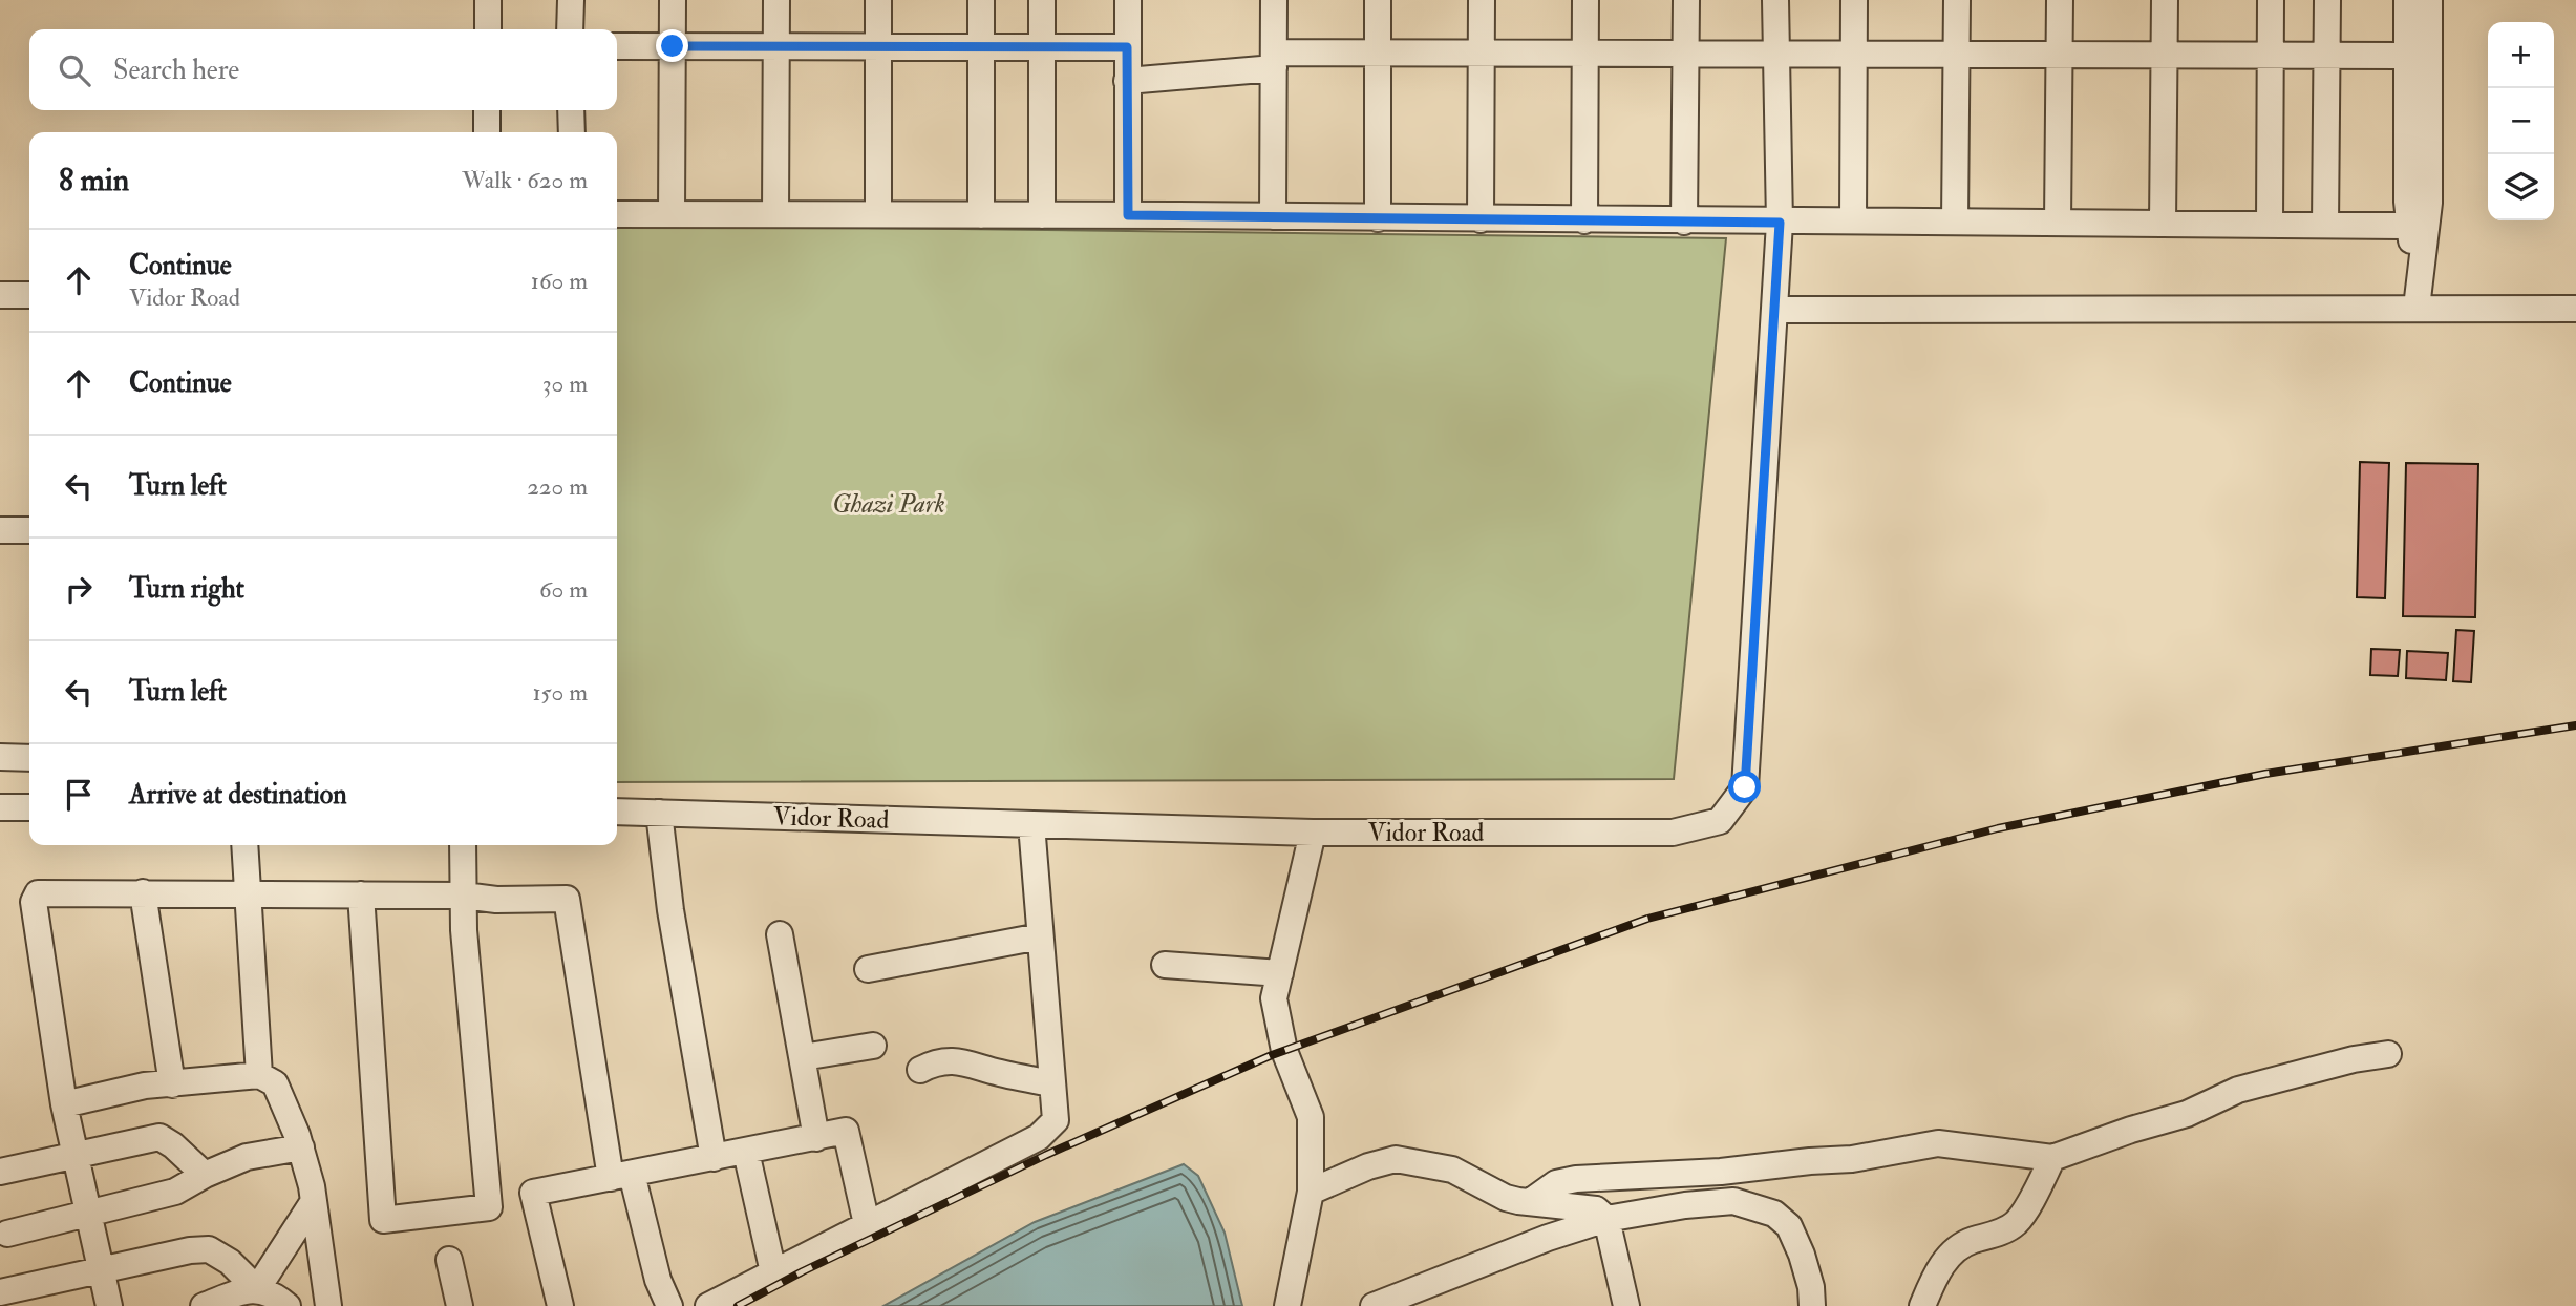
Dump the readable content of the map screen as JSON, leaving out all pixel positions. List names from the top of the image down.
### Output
{
  "streets": {
    "street": ["Vidor Road"]
  },
  "parks": ["Ghazi Park"],
  "page": {
    "map_buttons": ["+", "−"],
    "search": "Search here",
    "heading": ["8 min", "Walk · 620 m"],
    "list": [
      ["Continue", "Vidor Road", "160 m"],
      ["Continue", "30 m"],
      ["Turn left", "220 m"],
      ["Turn right", "60 m"],
      ["Turn left", "150 m"],
      "Arrive at destination"
    ]
  }
}
